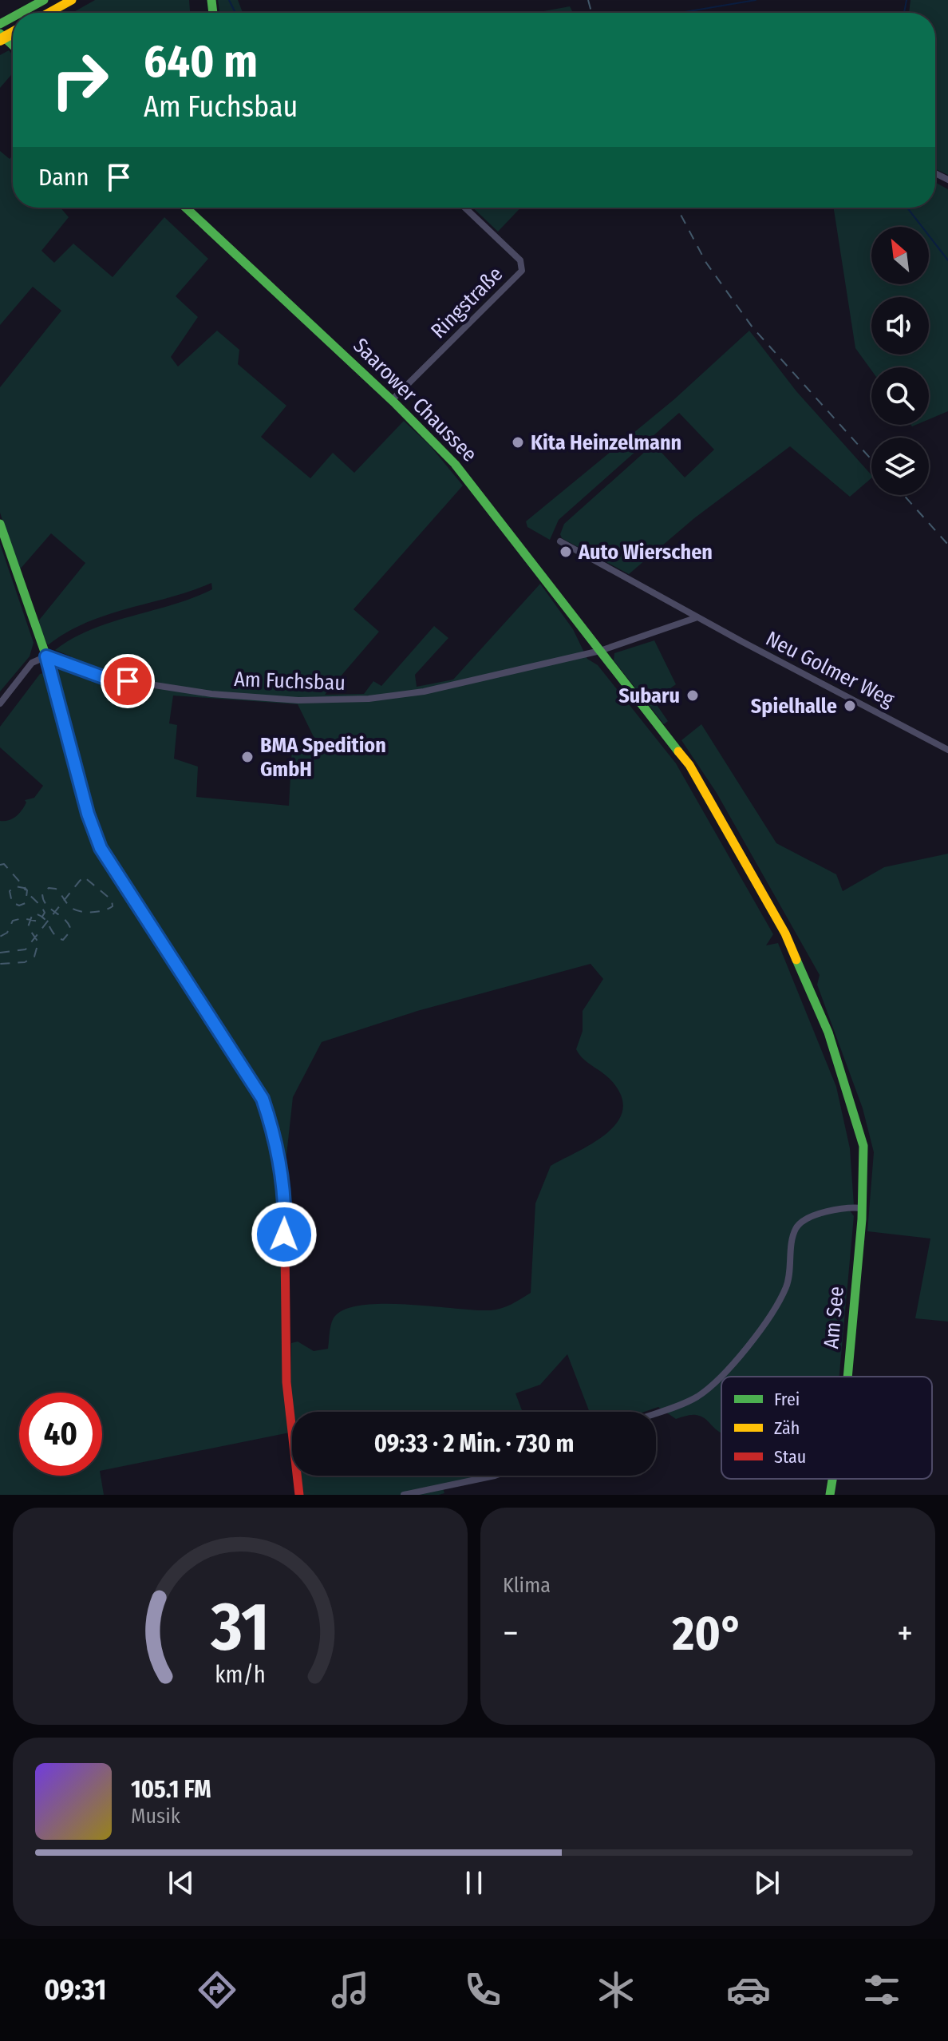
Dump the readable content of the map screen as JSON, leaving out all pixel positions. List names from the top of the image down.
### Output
{
  "streets": {
    "main road": ["Saarower Chaussee", "Am See"],
    "street": ["Ringstraße", "Neu Golmer Weg", "Am Fuchsbau"]
  },
  "crossings": [
    ["Ringstraße", "Saarower Chaussee"],
    ["Saarower Chaussee", "Am Fuchsbau"],
    ["Saarower Chaussee", "Am See"]
  ],
  "places": [
    "Kita Heinzelmann",
    "Auto Wierschen",
    "Subaru",
    "Spielhalle",
    "BMA Spedition GmbH"
  ],
  "legend": ["Frei", "Zäh", "Stau"],
  "north": "top left",
  "page": {
    "turn": ["640 m", "Am Fuchsbau"],
    "then": "Dann",
    "limit": "40",
    "trip": "09:33 · 2 Min. · 730 m",
    "tile": "Klima",
    "heat": ["−", "20°", "+"],
    "song": ["105.1 FM", "Musik"],
    "tabs": "09:31",
    "gauge": ["31", "km/h"]
  }
}
